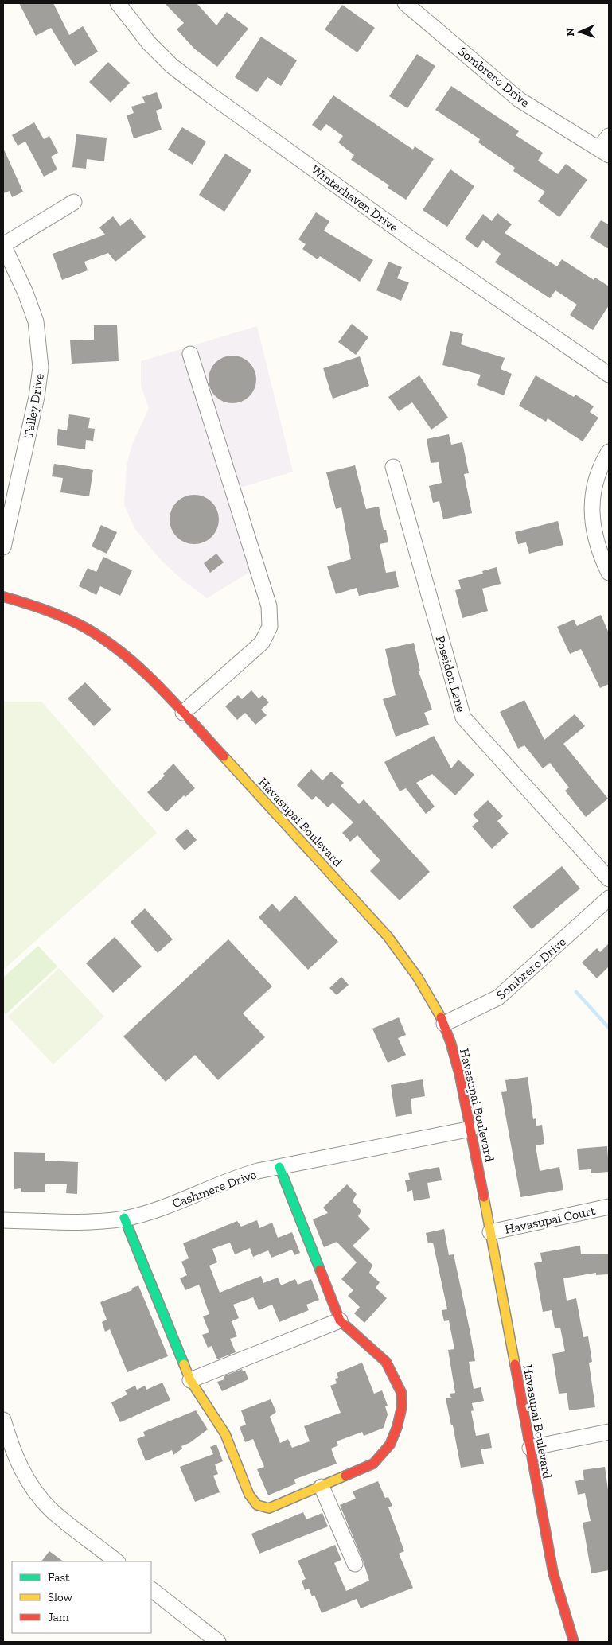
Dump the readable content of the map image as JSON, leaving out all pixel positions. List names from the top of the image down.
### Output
{
  "streets": {
    "street": [
      "Sombrero Drive",
      "Winterhaven Drive",
      "Talley Drive",
      "Poseidon Lane",
      "Havasupai Boulevard",
      "Cashmere Drive",
      "Havasupai Court"
    ]
  },
  "crossings": [
    ["Sombrero Drive", "Havasupai Boulevard"],
    ["Havasupai Boulevard", "Cashmere Drive"],
    ["Havasupai Boulevard", "Havasupai Court"]
  ],
  "legend": ["Fast", "Slow", "Jam"],
  "north": "left"
}
